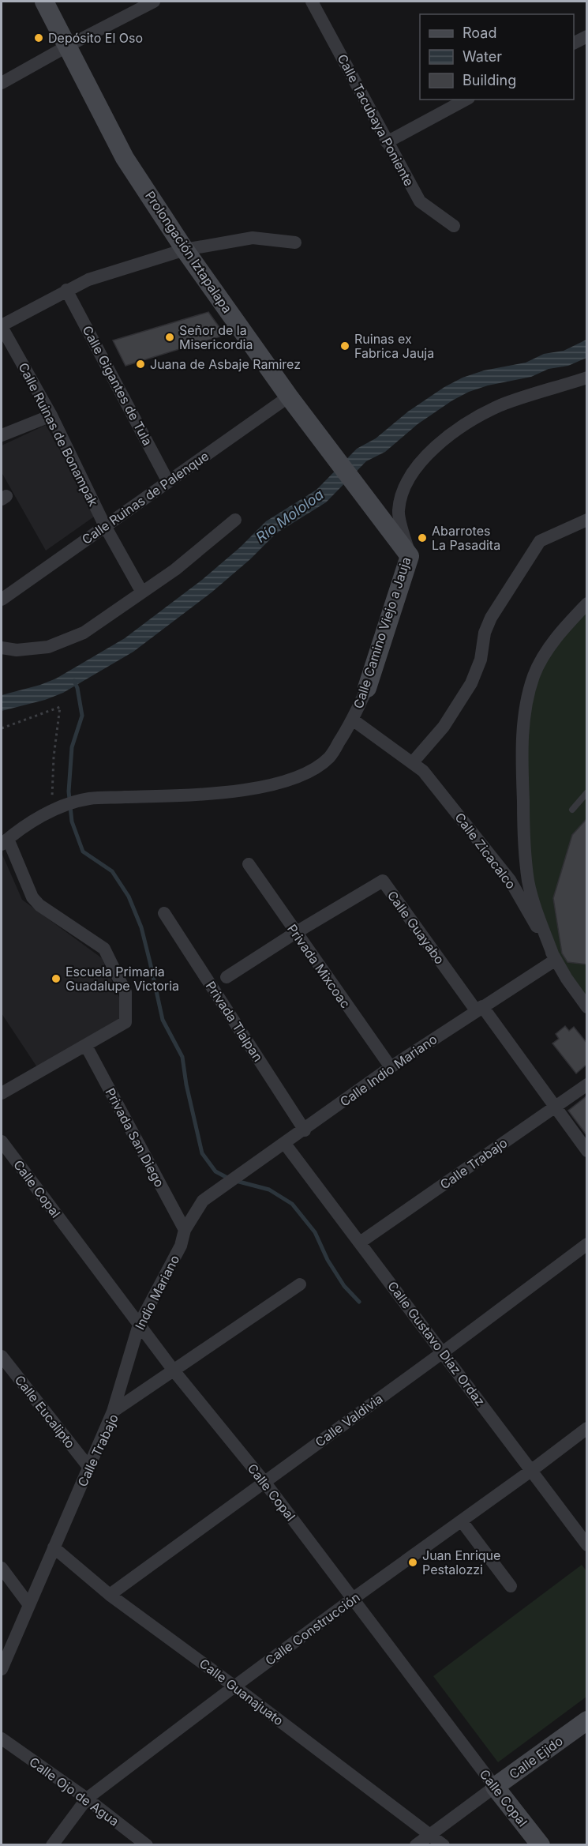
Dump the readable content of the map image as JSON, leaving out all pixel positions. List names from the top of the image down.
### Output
{
  "streets": {
    "street": [
      "Calle Tacubaya Poniente",
      "Prolongación Iztapalapa",
      "Calle Gigantes de Tula",
      "Calle Ruinas de Bonampak",
      "Calle Ruinas de Palenque",
      "Calle Camino Viejo a Jauja",
      "Calle Zicacalco",
      "Calle Guayabo",
      "Privada Mixcoac",
      "Privada Tlalpan",
      "Calle Indio Mariano",
      "Privada San Diego",
      "Calle Trabajo",
      "Calle Copal",
      "Indio Mariano",
      "Calle Gustavo Díaz Ordaz",
      "Calle Eucalipto",
      "Calle Valdivia",
      "Calle Construcción",
      "Calle Guanajuato",
      "Calle Ejido",
      "Calle Ojo de Agua"
    ]
  },
  "crossings": [
    ["Prolongación Iztapalapa", "Calle Ruinas de Palenque"],
    ["Prolongación Iztapalapa", "Calle Camino Viejo a Jauja"],
    ["Calle Gigantes de Tula", "Calle Ruinas de Palenque"],
    ["Calle Ruinas de Bonampak", "Calle Ruinas de Palenque"],
    ["Calle Camino Viejo a Jauja", "Calle Zicacalco"],
    ["Calle Zicacalco", "Calle Indio Mariano"],
    ["Calle Guayabo", "Privada Mixcoac"],
    ["Calle Guayabo", "Calle Indio Mariano"],
    ["Calle Guayabo", "Calle Trabajo"],
    ["Privada Mixcoac", "Calle Indio Mariano"],
    ["Privada Tlalpan", "Calle Indio Mariano"],
    ["Calle Indio Mariano", "Indio Mariano"],
    ["Calle Indio Mariano", "Calle Gustavo Díaz Ordaz"],
    ["Privada San Diego", "Indio Mariano"],
    ["Calle Trabajo", "Calle Copal"],
    ["Calle Trabajo", "Indio Mariano"],
    ["Calle Trabajo", "Calle Gustavo Díaz Ordaz"],
    ["Calle Trabajo", "Calle Eucalipto"],
    ["Calle Trabajo", "Calle Guanajuato"],
    ["Calle Copal", "Indio Mariano"],
    ["Calle Copal", "Calle Valdivia"],
    ["Calle Copal", "Calle Construcción"],
    ["Calle Copal", "Calle Ejido"],
    ["Calle Gustavo Díaz Ordaz", "Calle Valdivia"],
    ["Calle Gustavo Díaz Ordaz", "Calle Construcción"],
    ["Calle Valdivia", "Calle Guanajuato"],
    ["Calle Construcción", "Calle Guanajuato"],
    ["Calle Construcción", "Calle Ojo de Agua"],
    ["Calle Guanajuato", "Calle Ejido"]
  ],
  "water": ["Río Mololoa"],
  "places": [
    "Depósito El Oso",
    "Señor de la Misericordia",
    "Ruinas ex Fabrica Jauja",
    "Juana de Asbaje Ramirez",
    "Abarrotes La Pasadita",
    "Escuela Primaria Guadalupe Victoria",
    "Juan Enrique Pestalozzi"
  ],
  "legend": ["Road", "Water", "Building"]
}
